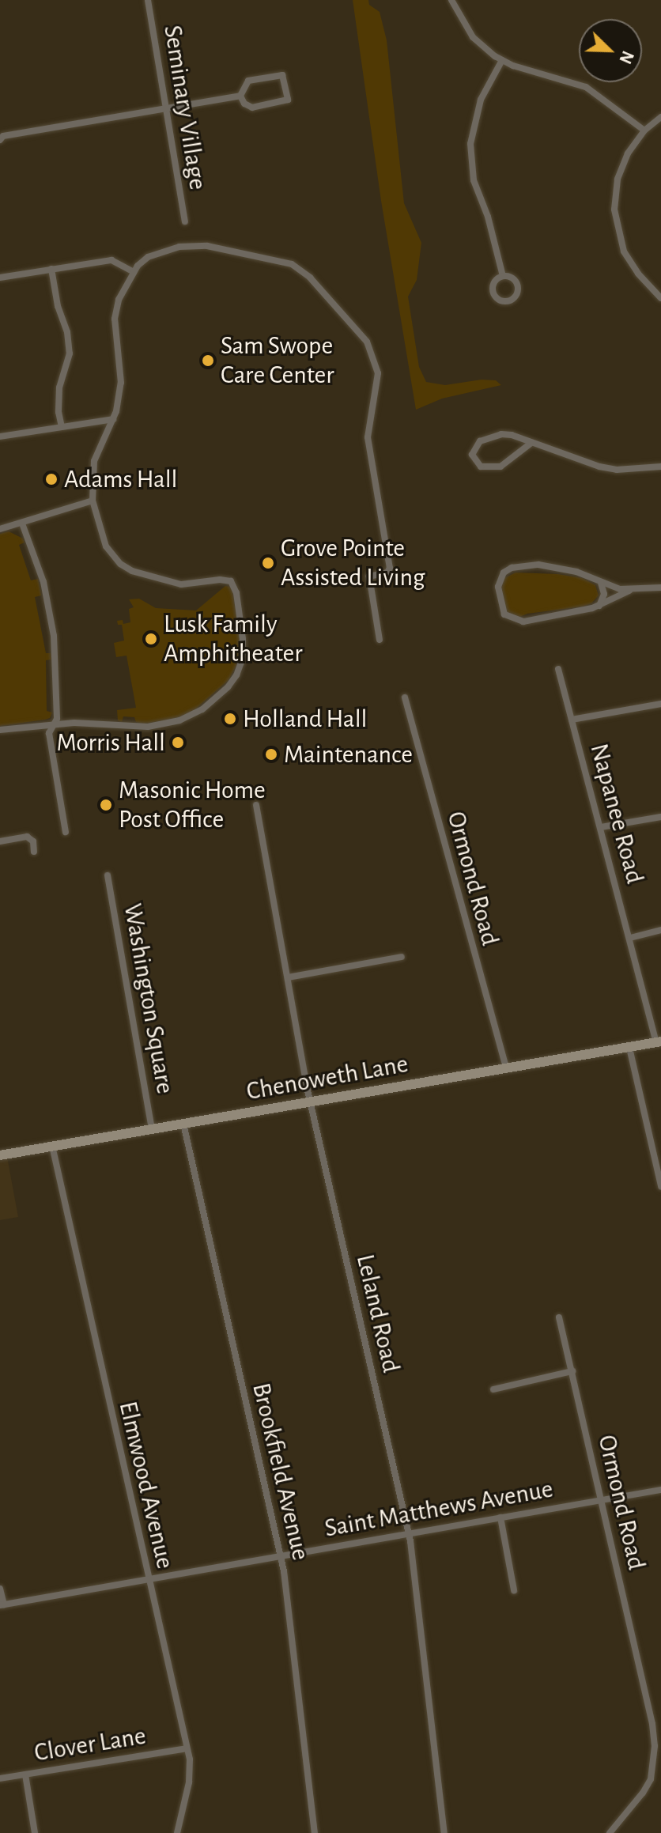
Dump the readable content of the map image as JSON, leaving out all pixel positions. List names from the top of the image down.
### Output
{
  "streets": {
    "main road": ["Chenoweth Lane"],
    "street": [
      "Seminary Village",
      "Napanee Road",
      "Ormond Road",
      "Washington Square",
      "Leland Road",
      "Brookfield Avenue",
      "Elmwood Avenue",
      "Saint Matthews Avenue",
      "Clover Lane"
    ]
  },
  "crossings": [
    ["Napanee Road", "Chenoweth Lane"],
    ["Ormond Road", "Chenoweth Lane"],
    ["Ormond Road", "Saint Matthews Avenue"],
    ["Washington Square", "Chenoweth Lane"],
    ["Chenoweth Lane", "Leland Road"],
    ["Chenoweth Lane", "Brookfield Avenue"],
    ["Chenoweth Lane", "Elmwood Avenue"],
    ["Leland Road", "Saint Matthews Avenue"],
    ["Brookfield Avenue", "Saint Matthews Avenue"],
    ["Elmwood Avenue", "Saint Matthews Avenue"],
    ["Elmwood Avenue", "Clover Lane"]
  ],
  "places": [
    "Sam Swope Care Center",
    "Adams Hall",
    "Grove Pointe Assisted Living",
    "Lusk Family Amphitheater",
    "Holland Hall",
    "Morris Hall",
    "Maintenance",
    "Masonic Home Post Office"
  ],
  "north": "bottom right"
}
